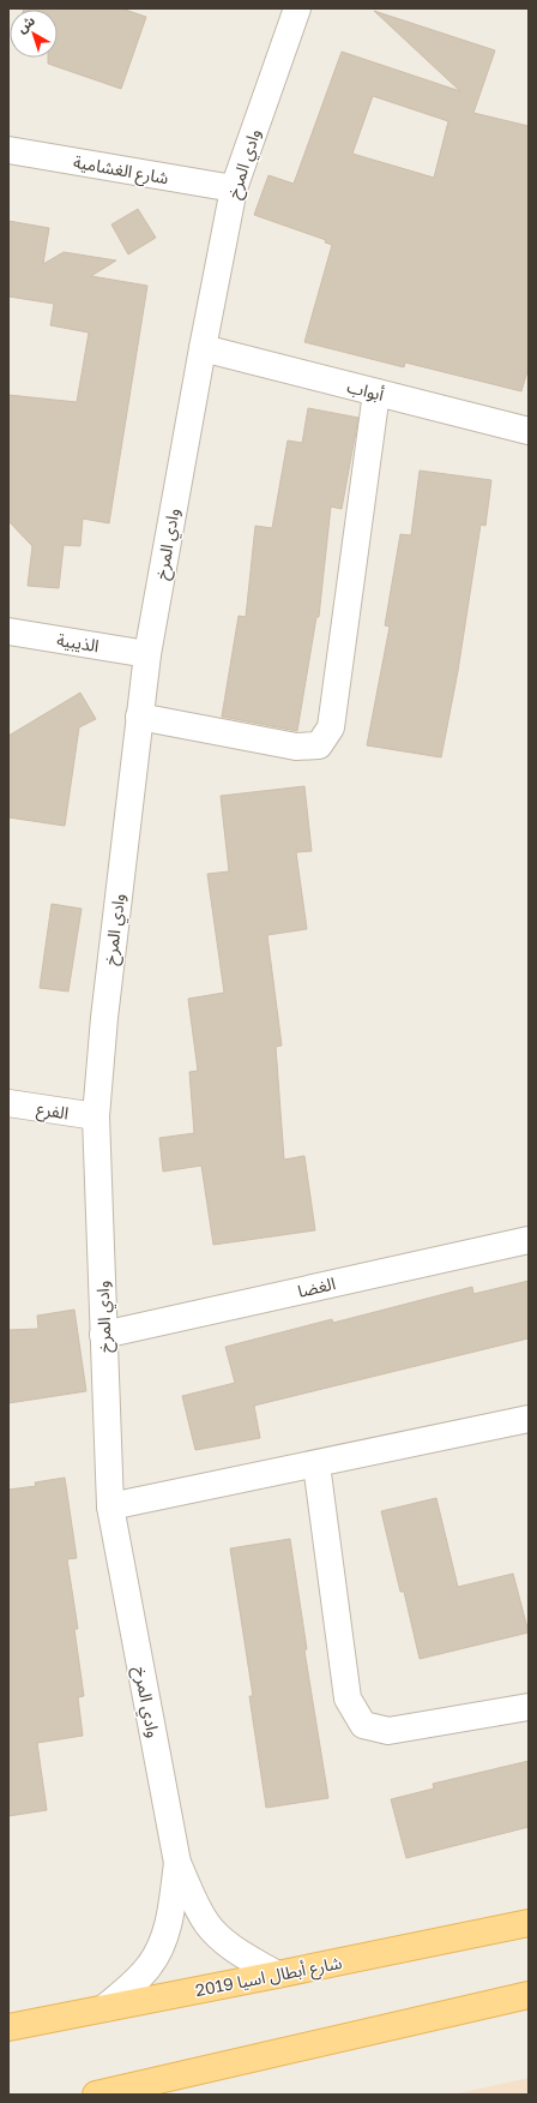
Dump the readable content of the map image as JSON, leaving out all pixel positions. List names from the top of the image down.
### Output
{
  "streets": {
    "main road": ["شارع أبطال اسيا 2019"],
    "street": [
      "وادي المرخ",
      "شارع الغشامية",
      "أبواب",
      "الذيبية",
      "الفرع",
      "الغضا"
    ]
  },
  "crossings": [
    ["وادي المرخ", "شارع الغشامية"],
    ["وادي المرخ", "أبواب"],
    ["وادي المرخ", "الذيبية"],
    ["وادي المرخ", "الفرع"],
    ["وادي المرخ", "الغضا"],
    ["وادي المرخ", "شارع أبطال اسيا 2019"]
  ],
  "north": "top left"
}
